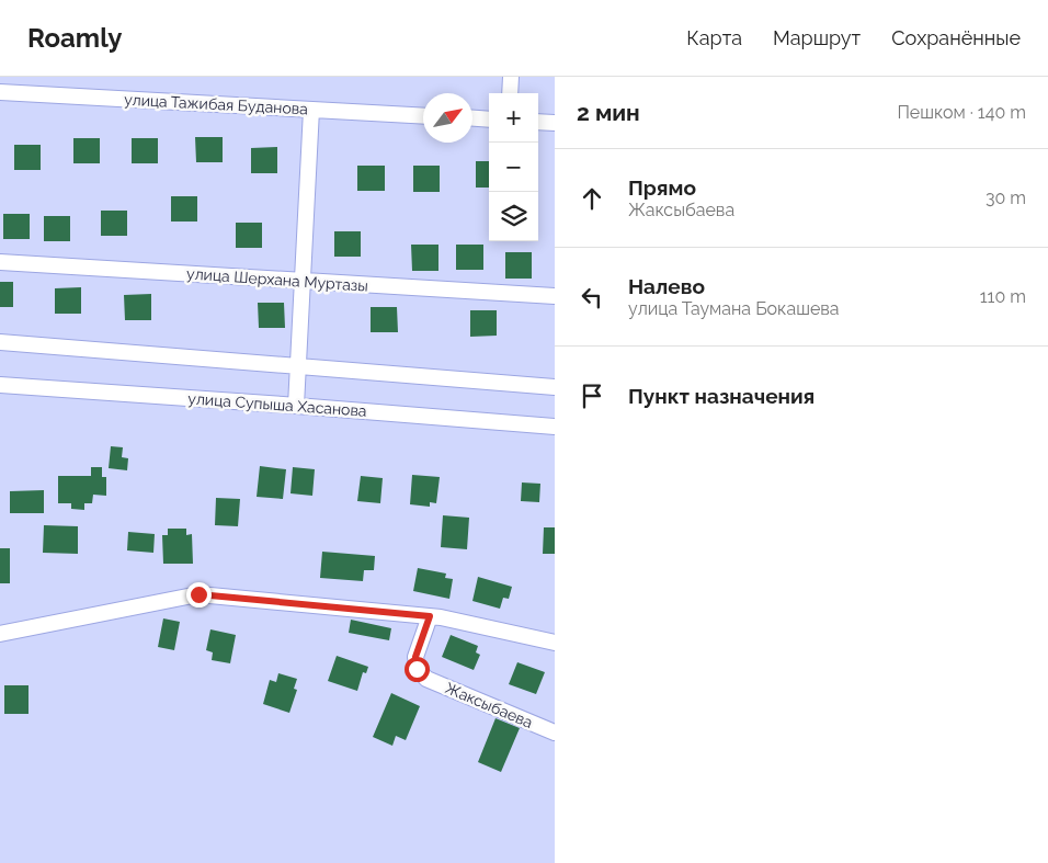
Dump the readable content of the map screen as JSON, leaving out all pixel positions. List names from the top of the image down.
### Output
{
  "streets": {
    "street": [
      "улица Тажибая Буданова",
      "улица Шерхана Муртазы",
      "улица Супыша Хасанова",
      "Жаксыбаева"
    ]
  },
  "north": "top right",
  "page": {
    "header": "Roamly",
    "nav": ["Карта", "Маршрут", "Сохранённые"],
    "heading": ["2 мин", "Пешком · 140 m"],
    "map_buttons": ["+", "−"],
    "list": [
      ["Прямо", "Жаксыбаева", "30 m"],
      ["Налево", "улица Таумана Бокашева", "110 m"],
      "Пункт назначения"
    ]
  }
}
